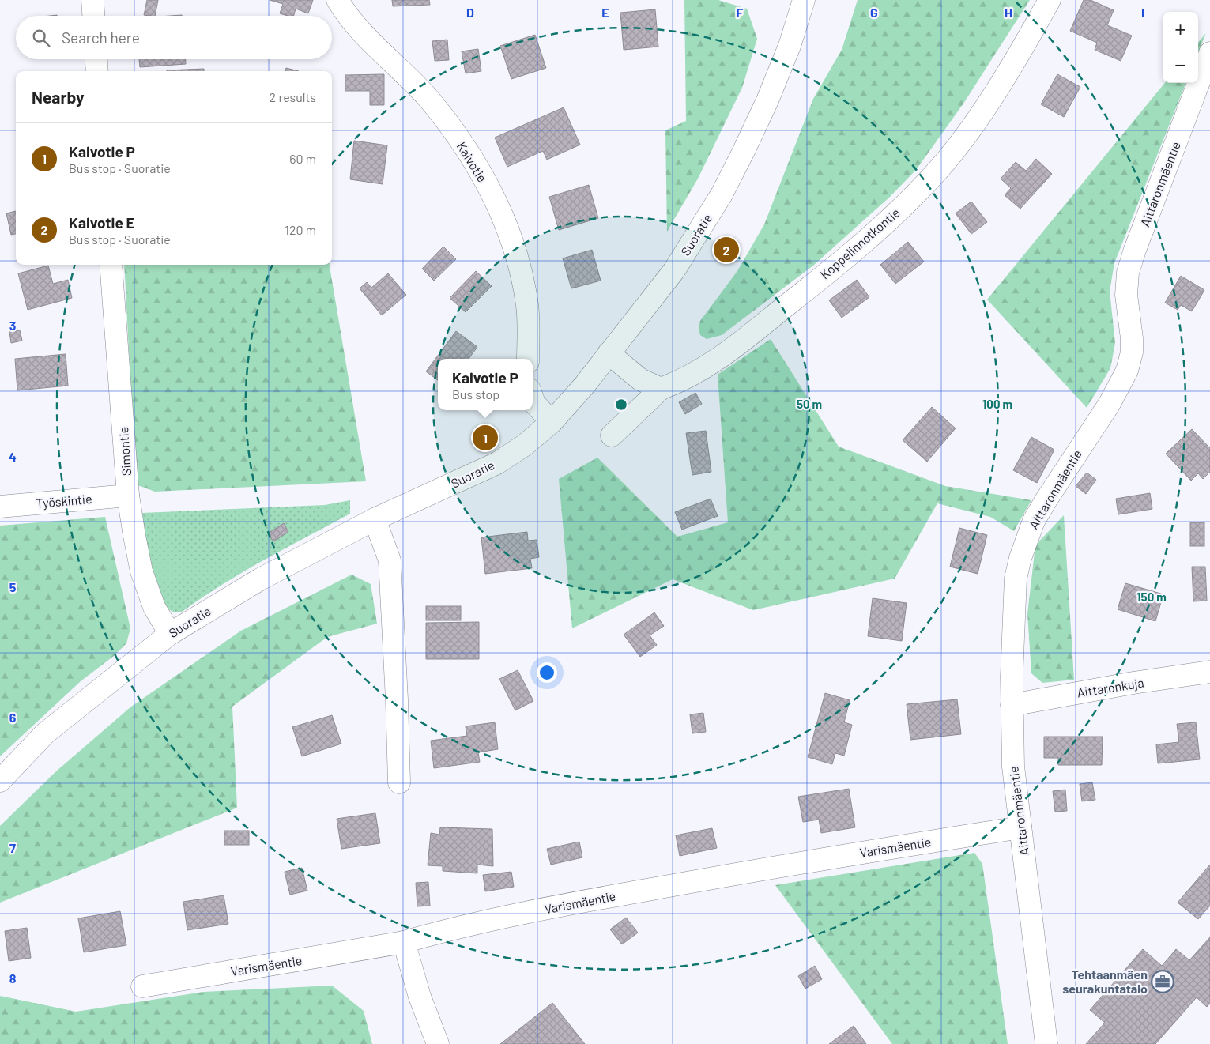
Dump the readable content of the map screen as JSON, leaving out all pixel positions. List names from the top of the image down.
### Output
{
  "streets": {
    "street": [
      "Kaivotie",
      "Aittaronmäentie",
      "Suoratie",
      "Koppelinnotkontie",
      "Simontie",
      "Työskintie",
      "Aittaronkuja",
      "Varismäentie"
    ]
  },
  "crossings": [
    ["Aittaronmäentie", "Aittaronkuja"],
    ["Aittaronmäentie", "Varismäentie"],
    ["Suoratie", "Simontie"],
    ["Simontie", "Työskintie"]
  ],
  "places": {
    "office": ["Tehtaanmäen seurakuntatalo"]
  },
  "page": {
    "map_buttons": ["+", "−"],
    "search": "Search here",
    "heading": ["Nearby", "2 results"],
    "list": [
      {
        "mark": "1",
        "name": "Kaivotie P",
        "note": "Bus stop · Suoratie",
        "value": "60 m"
      },
      {
        "mark": "2",
        "name": "Kaivotie E",
        "note": "Bus stop · Suoratie",
        "value": "120 m"
      }
    ],
    "pins": ["2", "1"],
    "popup": ["Kaivotie P", "Bus stop"]
  },
  "grid": {
    "columns": [
      "D",
      "E",
      "F",
      "G",
      "H",
      "I"
    ],
    "rows": [
      "3",
      "4",
      "5",
      "6",
      "7",
      "8"
    ]
  },
  "rings": ["50 m", "100 m", "150 m"]
}
